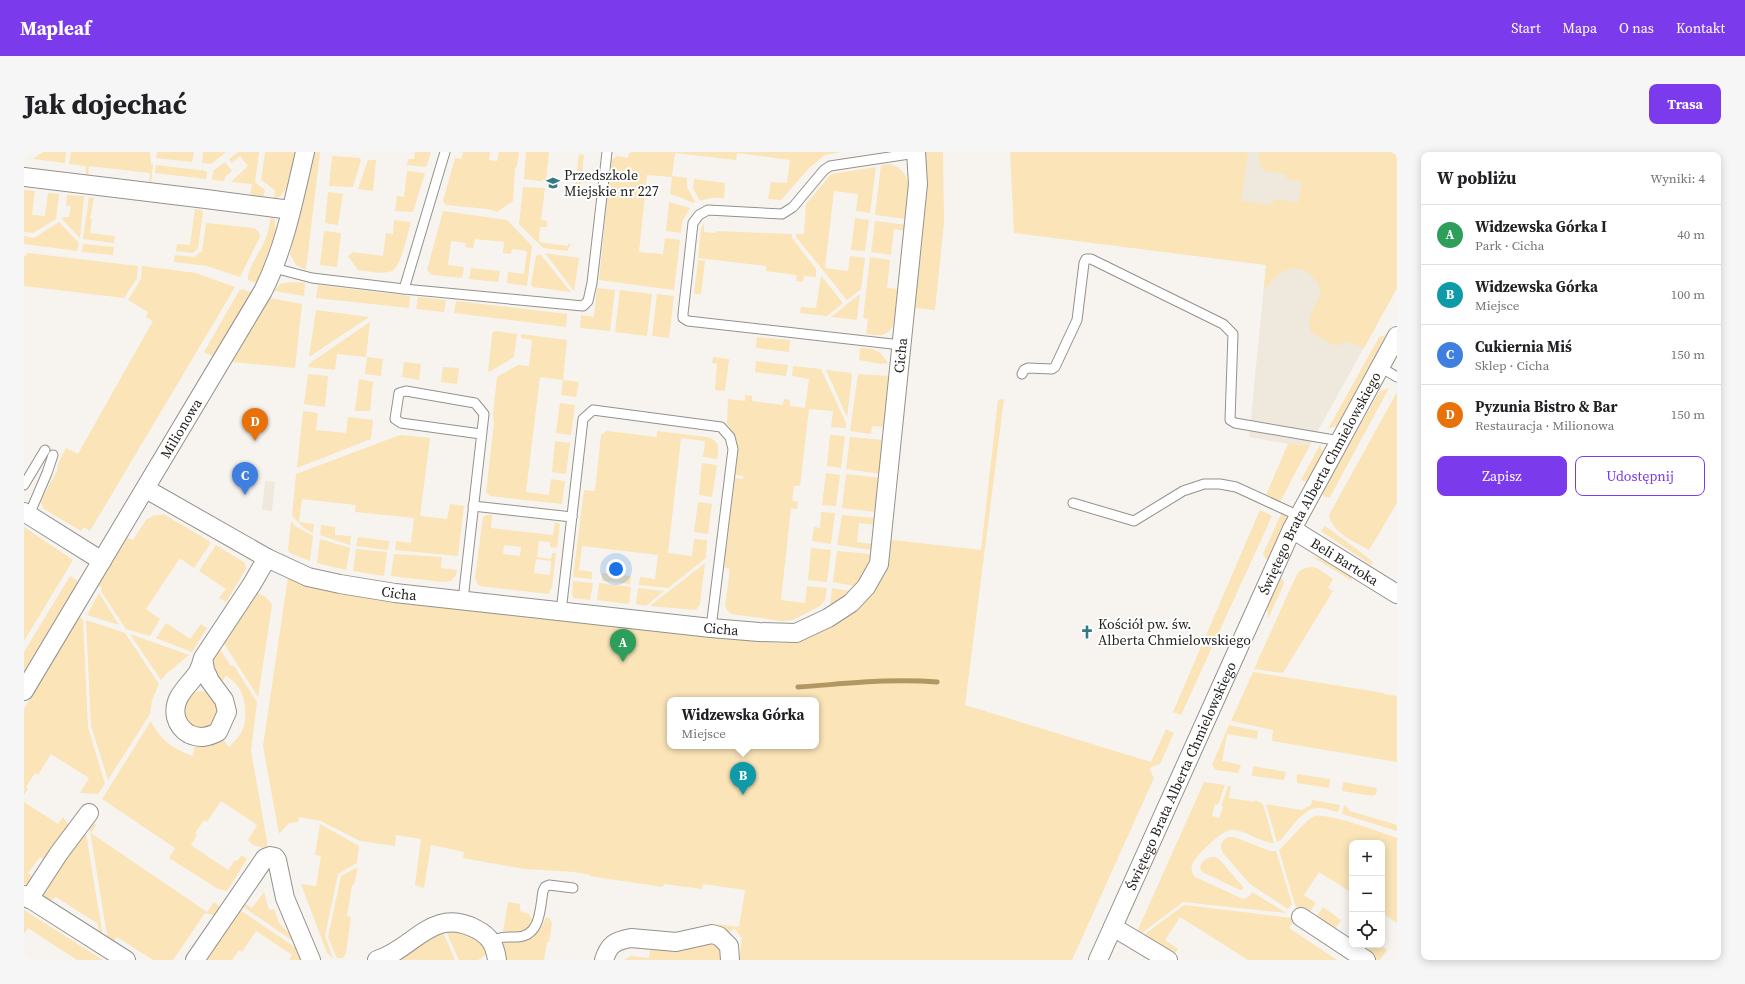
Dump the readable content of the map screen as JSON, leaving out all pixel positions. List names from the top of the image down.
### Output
{
  "streets": {
    "street": [
      "Cicha",
      "Milionowa",
      "Świętego Brata Alberta Chmielowskiego",
      "Beli Bartoka"
    ]
  },
  "crossings": [
    ["Cicha", "Milionowa"],
    ["Świętego Brata Alberta Chmielowskiego", "Beli Bartoka"]
  ],
  "places": {
    "school or university": ["Przedszkole Miejskie nr 227"],
    "church": ["Kościół pw. św. Alberta Chmielowskiego"]
  },
  "page": {
    "header": "Mapleaf",
    "nav": [
      "Start",
      "Mapa",
      "O nas",
      "Kontakt"
    ],
    "buttons": [
      "Trasa",
      ["Zapisz", "Udostępnij"]
    ],
    "title": "Jak dojechać",
    "heading": ["W pobliżu", "Wyniki: 4"],
    "list": [
      {
        "mark": "A",
        "name": "Widzewska Górka I",
        "note": "Park · Cicha",
        "value": "40 m"
      },
      {
        "mark": "B",
        "name": "Widzewska Górka",
        "note": "Miejsce",
        "value": "100 m"
      },
      {
        "mark": "C",
        "name": "Cukiernia Miś",
        "note": "Sklep · Cicha",
        "value": "150 m"
      },
      {
        "mark": "D",
        "name": "Pyzunia Bistro & Bar",
        "note": "Restauracja · Milionowa",
        "value": "150 m"
      }
    ],
    "pins": [
      "D",
      "C",
      "A",
      "B"
    ],
    "popup": ["Widzewska Górka", "Miejsce"],
    "map_buttons": ["+", "−"]
  }
}
